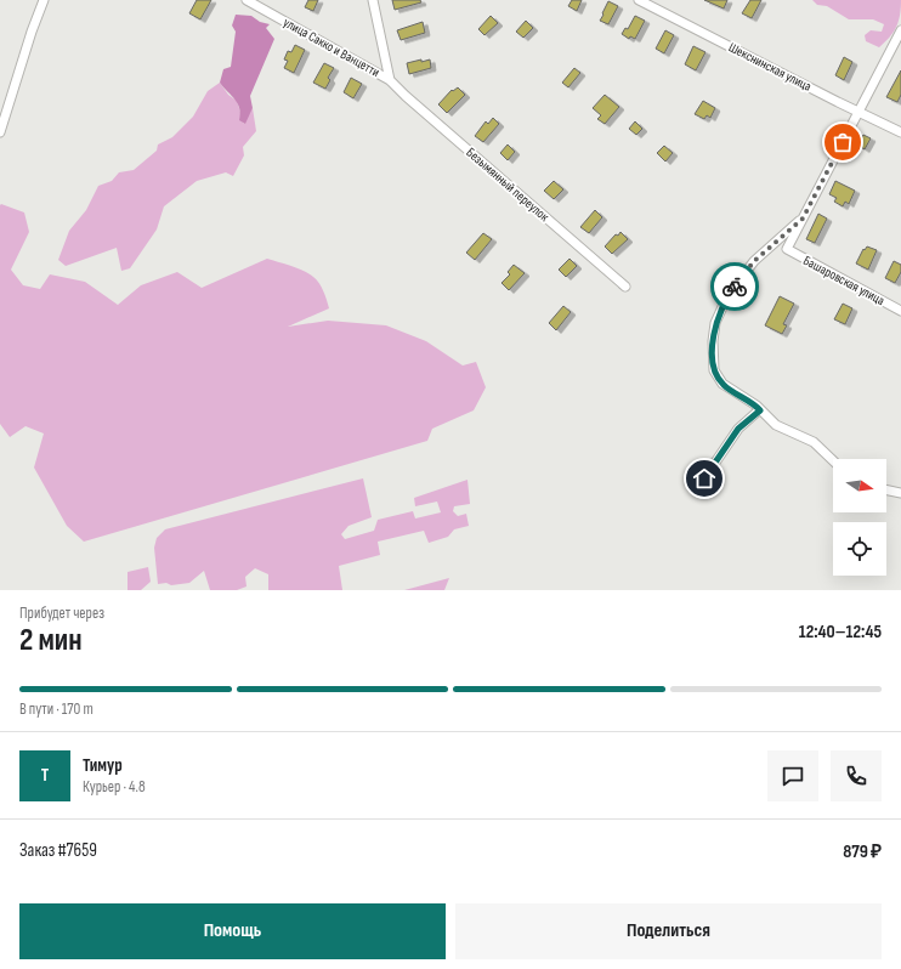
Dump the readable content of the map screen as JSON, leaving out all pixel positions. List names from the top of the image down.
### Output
{
  "streets": {
    "street": [
      "улица Сакко и Ванцетти",
      "Шекснинская улица",
      "Безымянный переулок",
      "Башаровская улица"
    ]
  },
  "crossings": [
    ["улица Сакко и Ванцетти", "Безымянный переулок"]
  ],
  "north": "right",
  "page": {
    "heading": ["2 мин", "Прибудет через", "12:40–12:45"],
    "panel": [
      "Тимур",
      "Курьер · 4.8",
      "Заказ #7659",
      "879 ₽"
    ],
    "bar": "В пути · 170 m",
    "round": "Т",
    "buttons": ["Помощь", "Поделиться"]
  }
}
